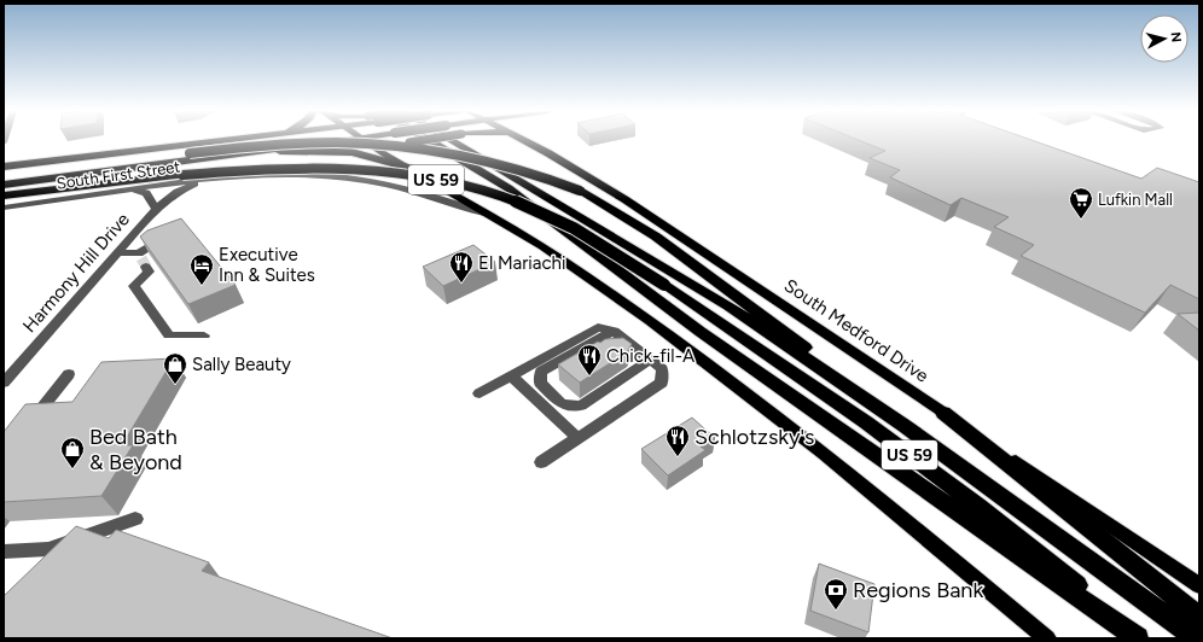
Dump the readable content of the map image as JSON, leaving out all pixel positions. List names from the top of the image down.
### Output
{
  "streets": {
    "highway": ["South First Street", "US 59"],
    "main road": ["South Medford Drive"],
    "street": ["Harmony Hill Drive"]
  },
  "crossings": [
    ["South First Street", "Harmony Hill Drive"]
  ],
  "places": {
    "supermarket": ["Lufkin Mall"],
    "restaurant": ["El Mariachi", "Chick-fil-A", "Schlotzsky's"],
    "hotel": ["Executive Inn & Suites"],
    "shop": ["Sally Beauty", "Bed Bath & Beyond"],
    "bank": ["Regions Bank"]
  },
  "north": "right"
}
